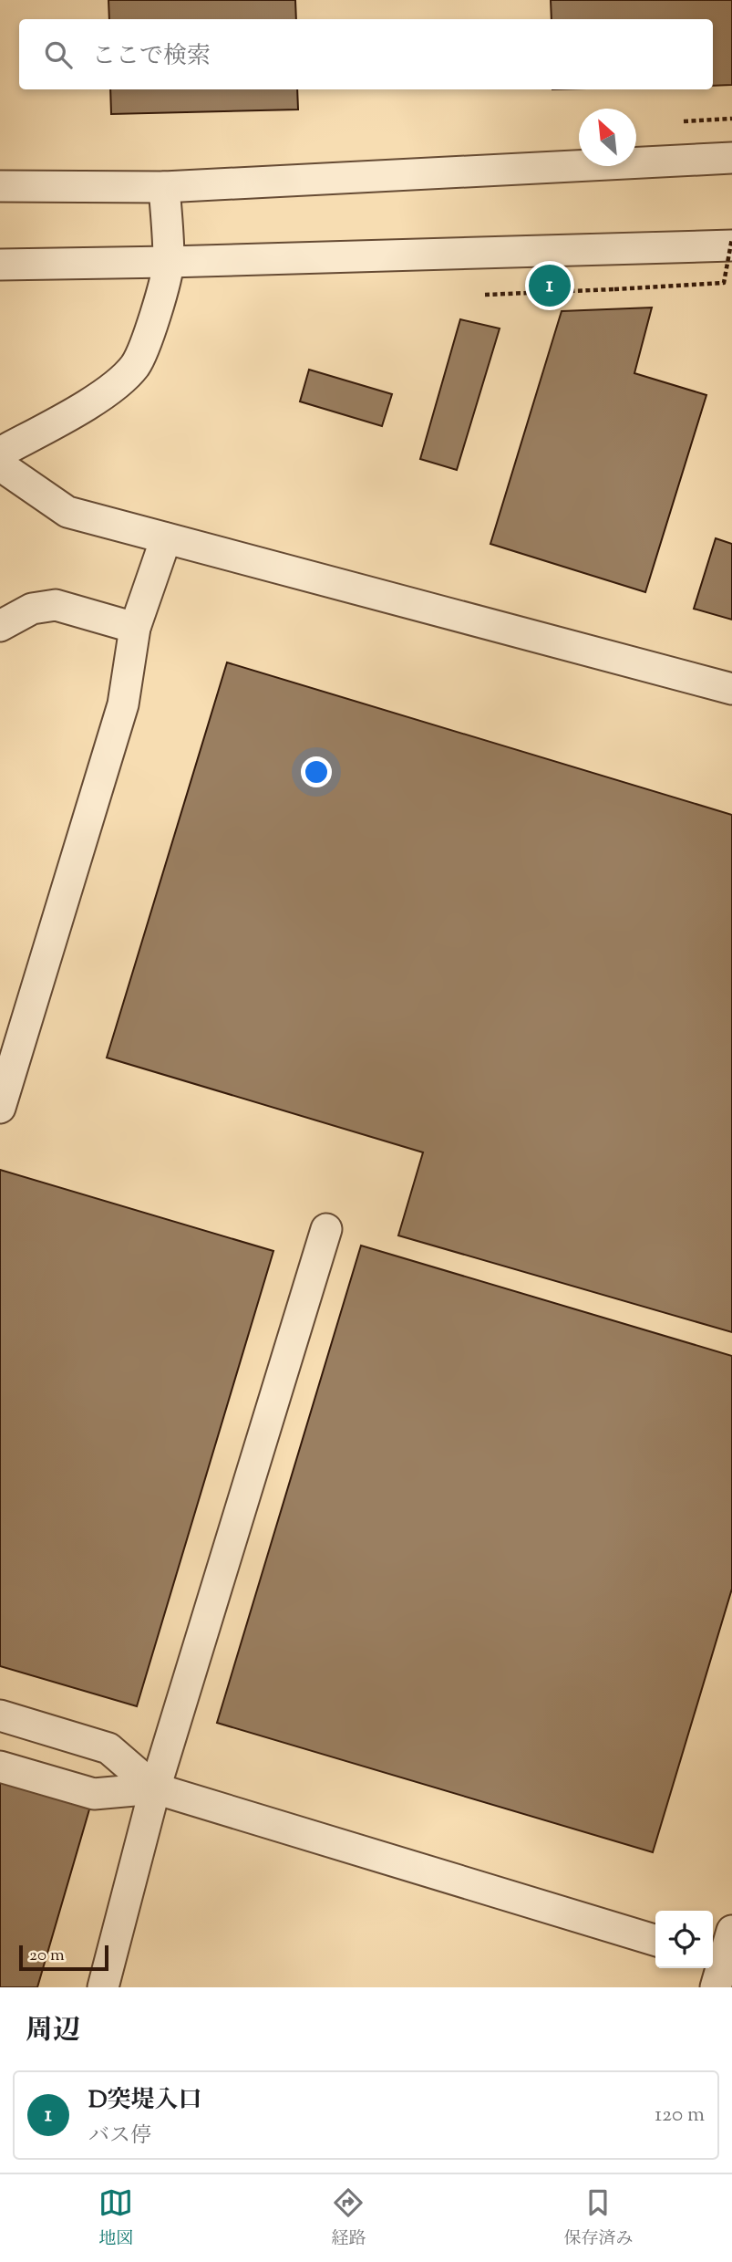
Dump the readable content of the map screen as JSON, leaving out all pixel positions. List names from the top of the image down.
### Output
{
  "scale_bar": "20 m",
  "north": "top left",
  "page": {
    "search": "ここで検索",
    "pins": "1",
    "scale": "20 m",
    "heading": "周辺",
    "list": [
      {
        "mark": "1",
        "name": "D突堤入口",
        "note": "バス停",
        "value": "120 m"
      }
    ],
    "nav": ["地図", "経路", "保存済み"]
  }
}
